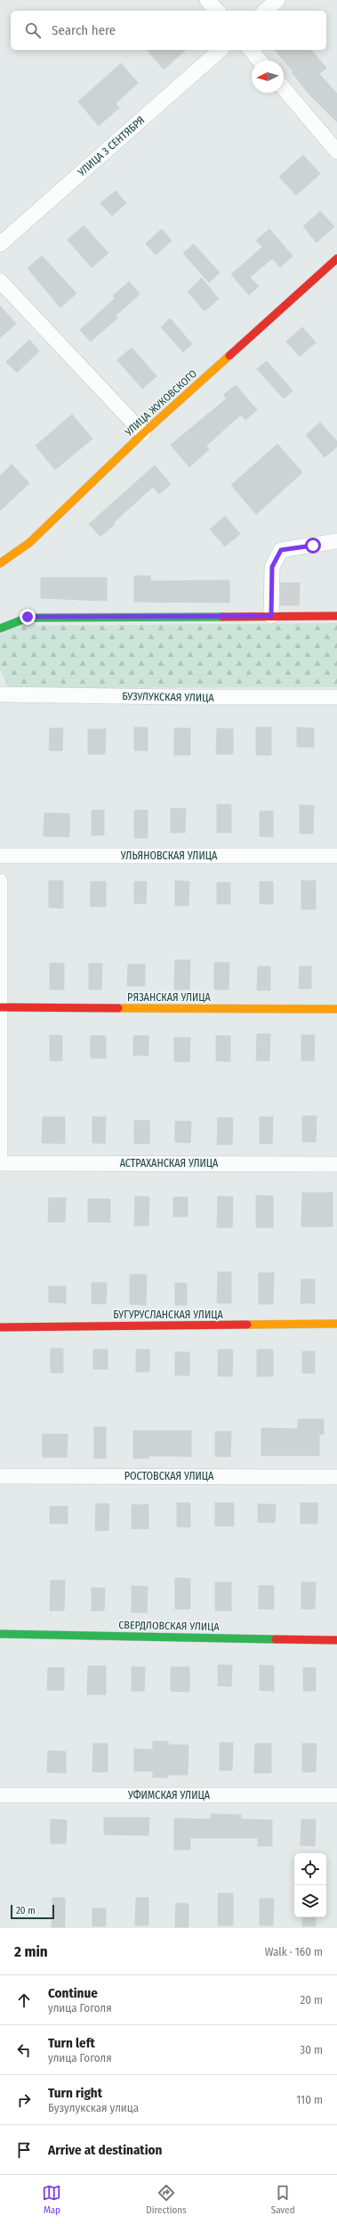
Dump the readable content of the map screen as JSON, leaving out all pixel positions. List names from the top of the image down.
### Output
{
  "streets": {
    "street": [
      "УЛИЦА 3 СЕНТЯБРЯ",
      "УЛИЦА ЖУКОВСКОГО",
      "БУЗУЛУКСКАЯ УЛИЦА",
      "УЛЬЯНОВСКАЯ УЛИЦА",
      "РЯЗАНСКАЯ УЛИЦА",
      "АСТРАХАНСКАЯ УЛИЦА",
      "БУГУРУСЛАНСКАЯ УЛИЦА",
      "РОСТОВСКАЯ УЛИЦА",
      "СВЕРДЛОВСКАЯ УЛИЦА",
      "УФИМСКАЯ УЛИЦА"
    ]
  },
  "scale_bar": "20 m",
  "north": "left",
  "page": {
    "search": "Search here",
    "scale": "20 m",
    "heading": ["2 min", "Walk · 160 m"],
    "list": [
      ["Continue", "улица Гоголя", "20 m"],
      ["Turn left", "улица Гоголя", "30 m"],
      ["Turn right", "Бузулукская улица", "110 m"],
      "Arrive at destination"
    ],
    "nav": ["Map", "Directions", "Saved"]
  }
}
